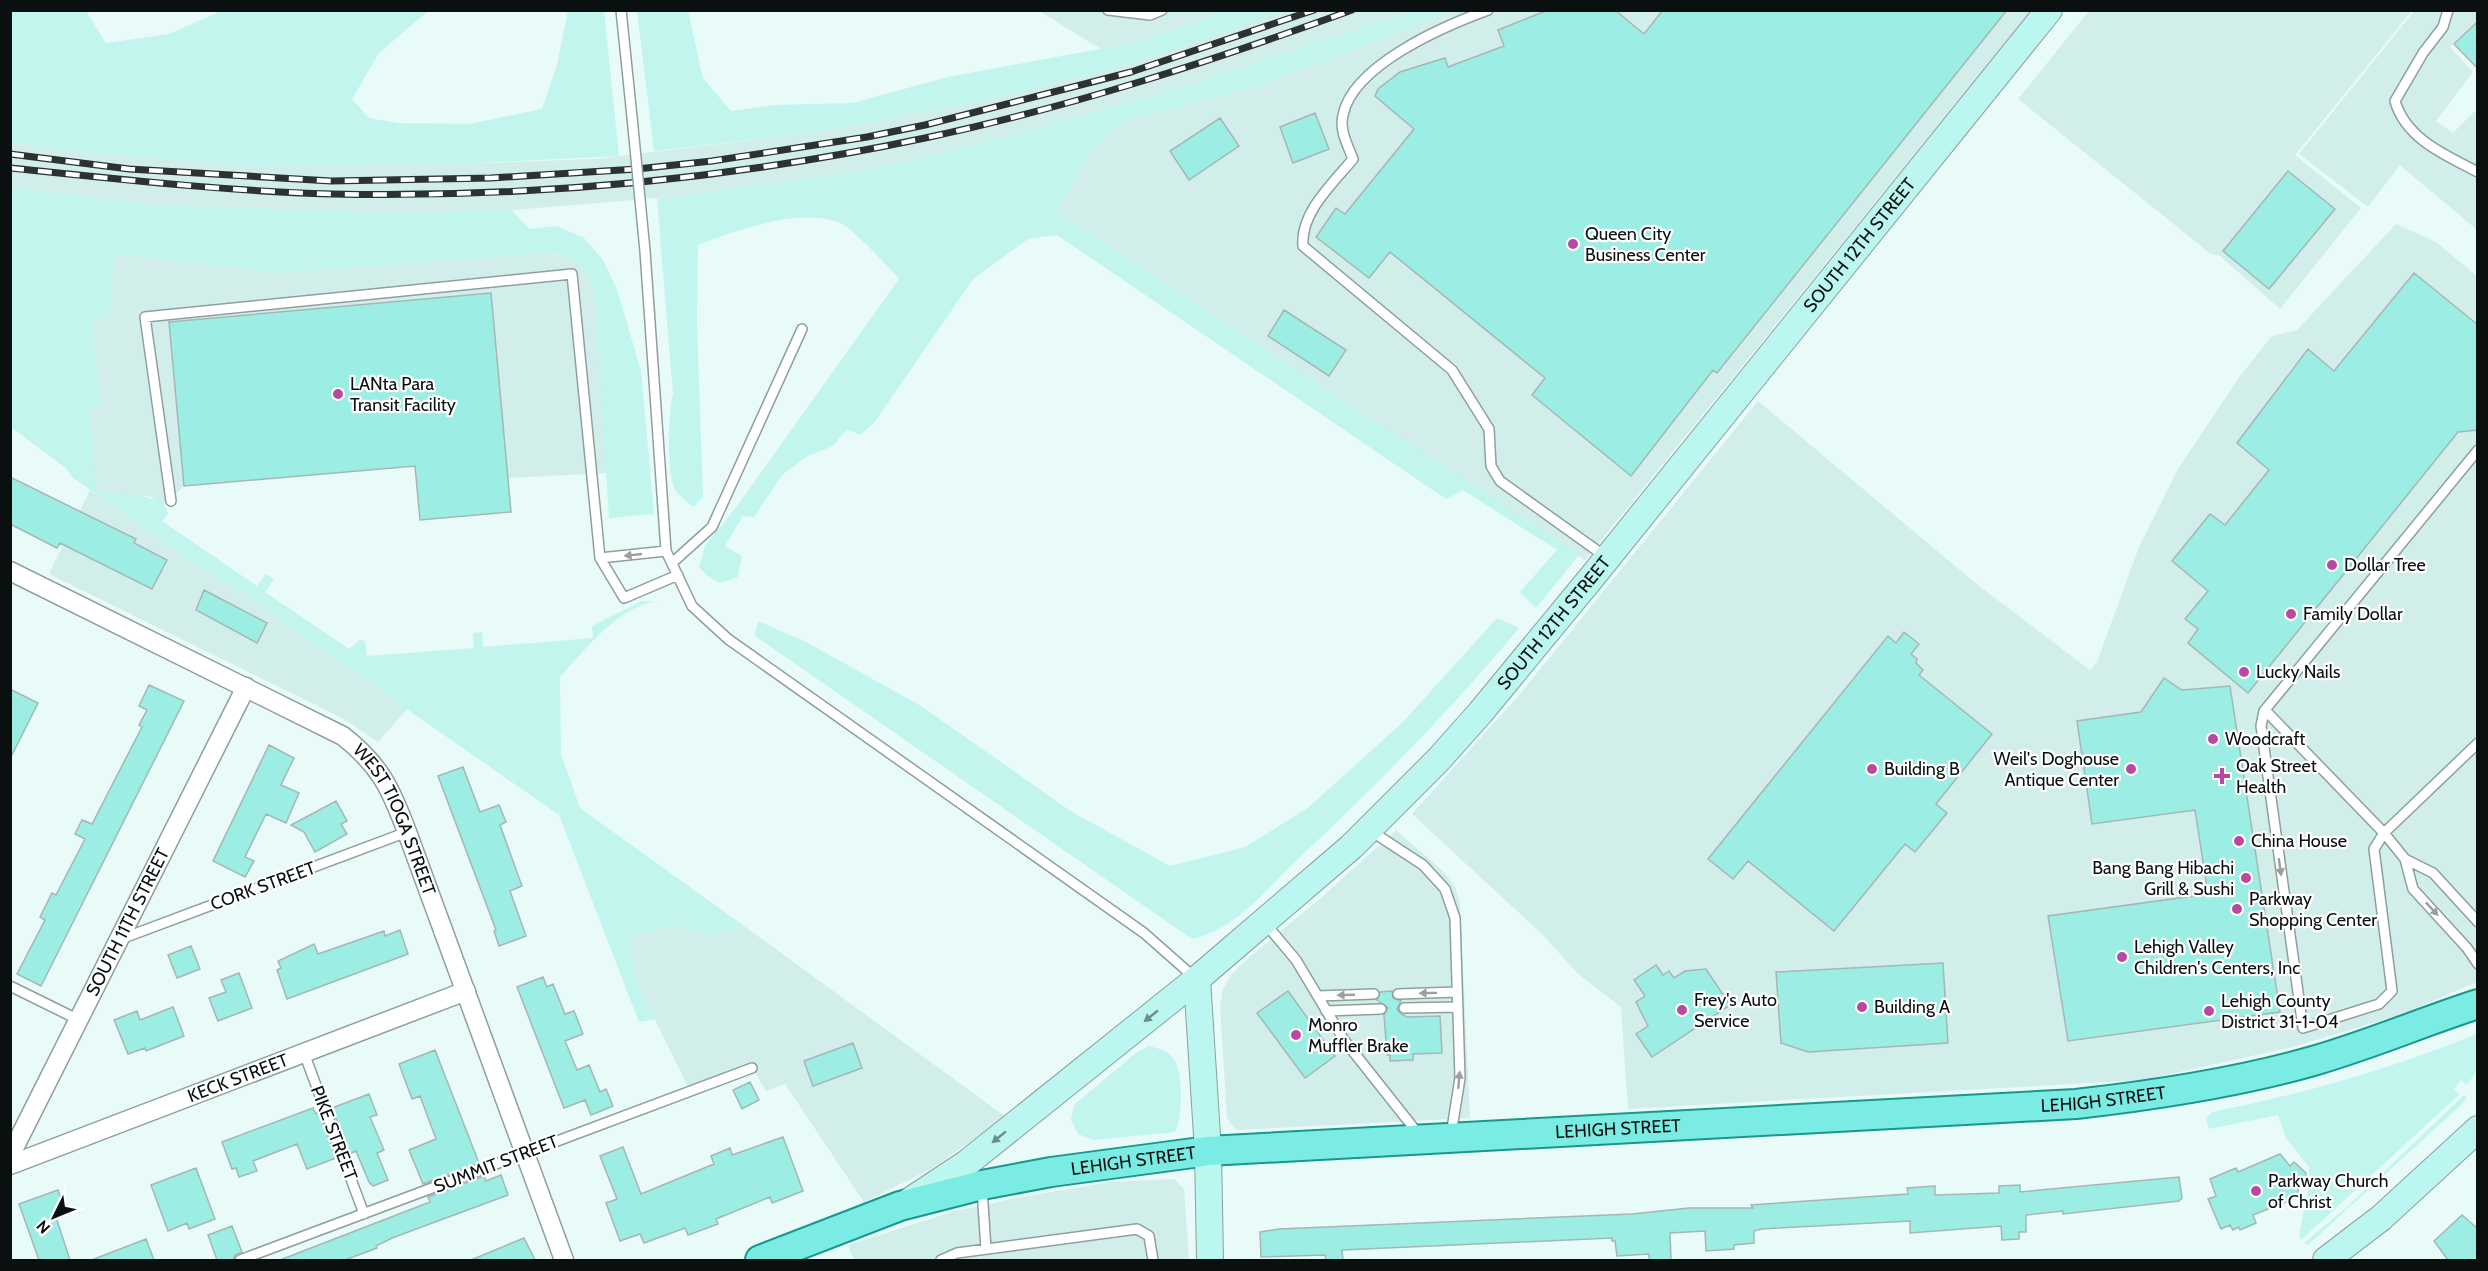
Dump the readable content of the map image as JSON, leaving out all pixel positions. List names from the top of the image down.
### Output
{
  "streets": {
    "main road": ["LEHIGH STREET"],
    "street": [
      "SOUTH 12TH STREET",
      "WEST TIOGA STREET",
      "SOUTH 11TH STREET",
      "KECK STREET"
    ],
    "lane": ["CORK STREET", "PIKE STREET", "SUMMIT STREET"]
  },
  "crossings": [
    ["SOUTH 12TH STREET", "LEHIGH STREET"],
    ["WEST TIOGA STREET", "CORK STREET"],
    ["WEST TIOGA STREET", "SOUTH 11TH STREET"],
    ["WEST TIOGA STREET", "KECK STREET"],
    ["WEST TIOGA STREET", "SUMMIT STREET"],
    ["CORK STREET", "SOUTH 11TH STREET"],
    ["KECK STREET", "PIKE STREET"],
    ["PIKE STREET", "SUMMIT STREET"]
  ],
  "places": {
    "other": [
      "Queen City Business Center",
      "LANta Para Transit Facility",
      "Dollar Tree",
      "Family Dollar",
      "Lucky Nails",
      "Woodcraft",
      "Building B",
      "Weil's Doghouse Antique Center",
      "China House",
      "Bang Bang Hibachi Grill & Sushi",
      "Parkway Shopping Center",
      "Lehigh Valley Children's Centers, Inc",
      "Building A",
      "Frey's Auto Service",
      "Lehigh County District 31-1-04",
      "Monro Muffler Brake",
      "Parkway Church of Christ"
    ],
    "health": ["Oak Street Health"]
  },
  "north": "bottom left"
}
